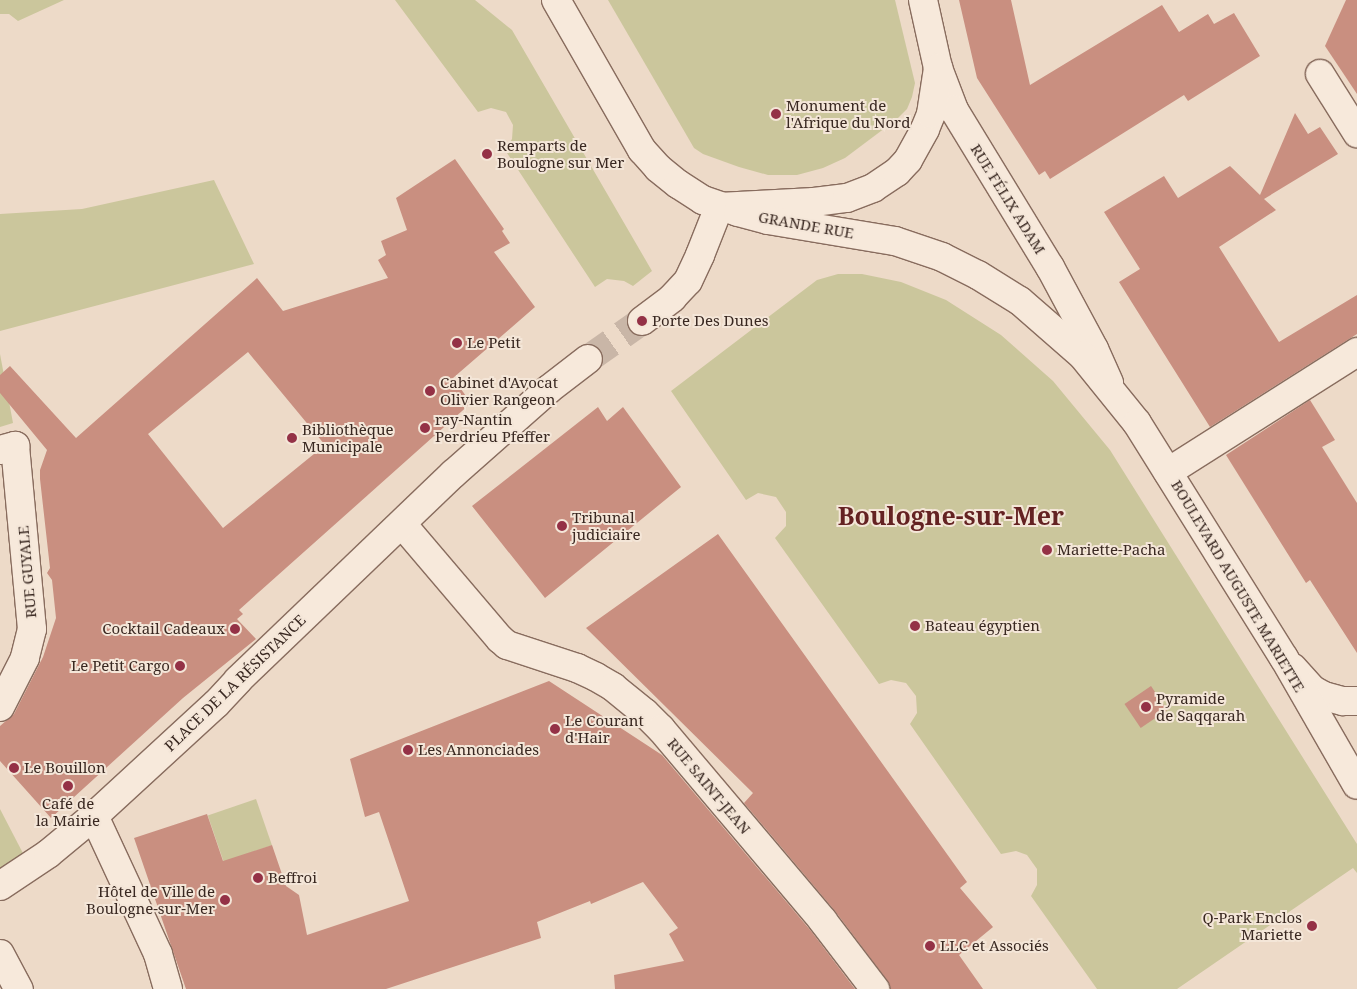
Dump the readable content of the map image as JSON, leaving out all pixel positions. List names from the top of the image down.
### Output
{
  "streets": {
    "street": [
      "RUE FÉLIX ADAM",
      "GRANDE RUE",
      "RUE GUYALE",
      "BOULEVARD AUGUSTE MARIETTE",
      "PLACE DE LA RÉSISTANCE",
      "RUE SAINT-JEAN"
    ]
  },
  "crossings": [
    ["RUE FÉLIX ADAM", "GRANDE RUE"],
    ["RUE FÉLIX ADAM", "BOULEVARD AUGUSTE MARIETTE"],
    ["GRANDE RUE", "BOULEVARD AUGUSTE MARIETTE"],
    ["PLACE DE LA RÉSISTANCE", "RUE SAINT-JEAN"]
  ],
  "districts": ["Boulogne-sur-Mer"],
  "places": [
    "Monument de l'Afrique du Nord",
    "Remparts de Boulogne sur Mer",
    "Porte Des Dunes",
    "Le Petit",
    "Cabinet d'Avocat Olivier Rangeon",
    "ray-Nantin Perdrieu Pfeffer",
    "Bibliothèque Municipale",
    "Tribunal judiciaire",
    "Mariette-Pacha",
    "Bateau égyptien",
    "Cocktail Cadeaux",
    "Le Petit Cargo",
    "Pyramide de Saqqarah",
    "Le Courant d'Hair",
    "Les Annonciades",
    "Le Bouillon",
    "Café de la Mairie",
    "Beffroi",
    "Hôtel de Ville de Boulogne-sur-Mer",
    "Q-Park Enclos Mariette",
    "LLC et Associés"
  ]
}
